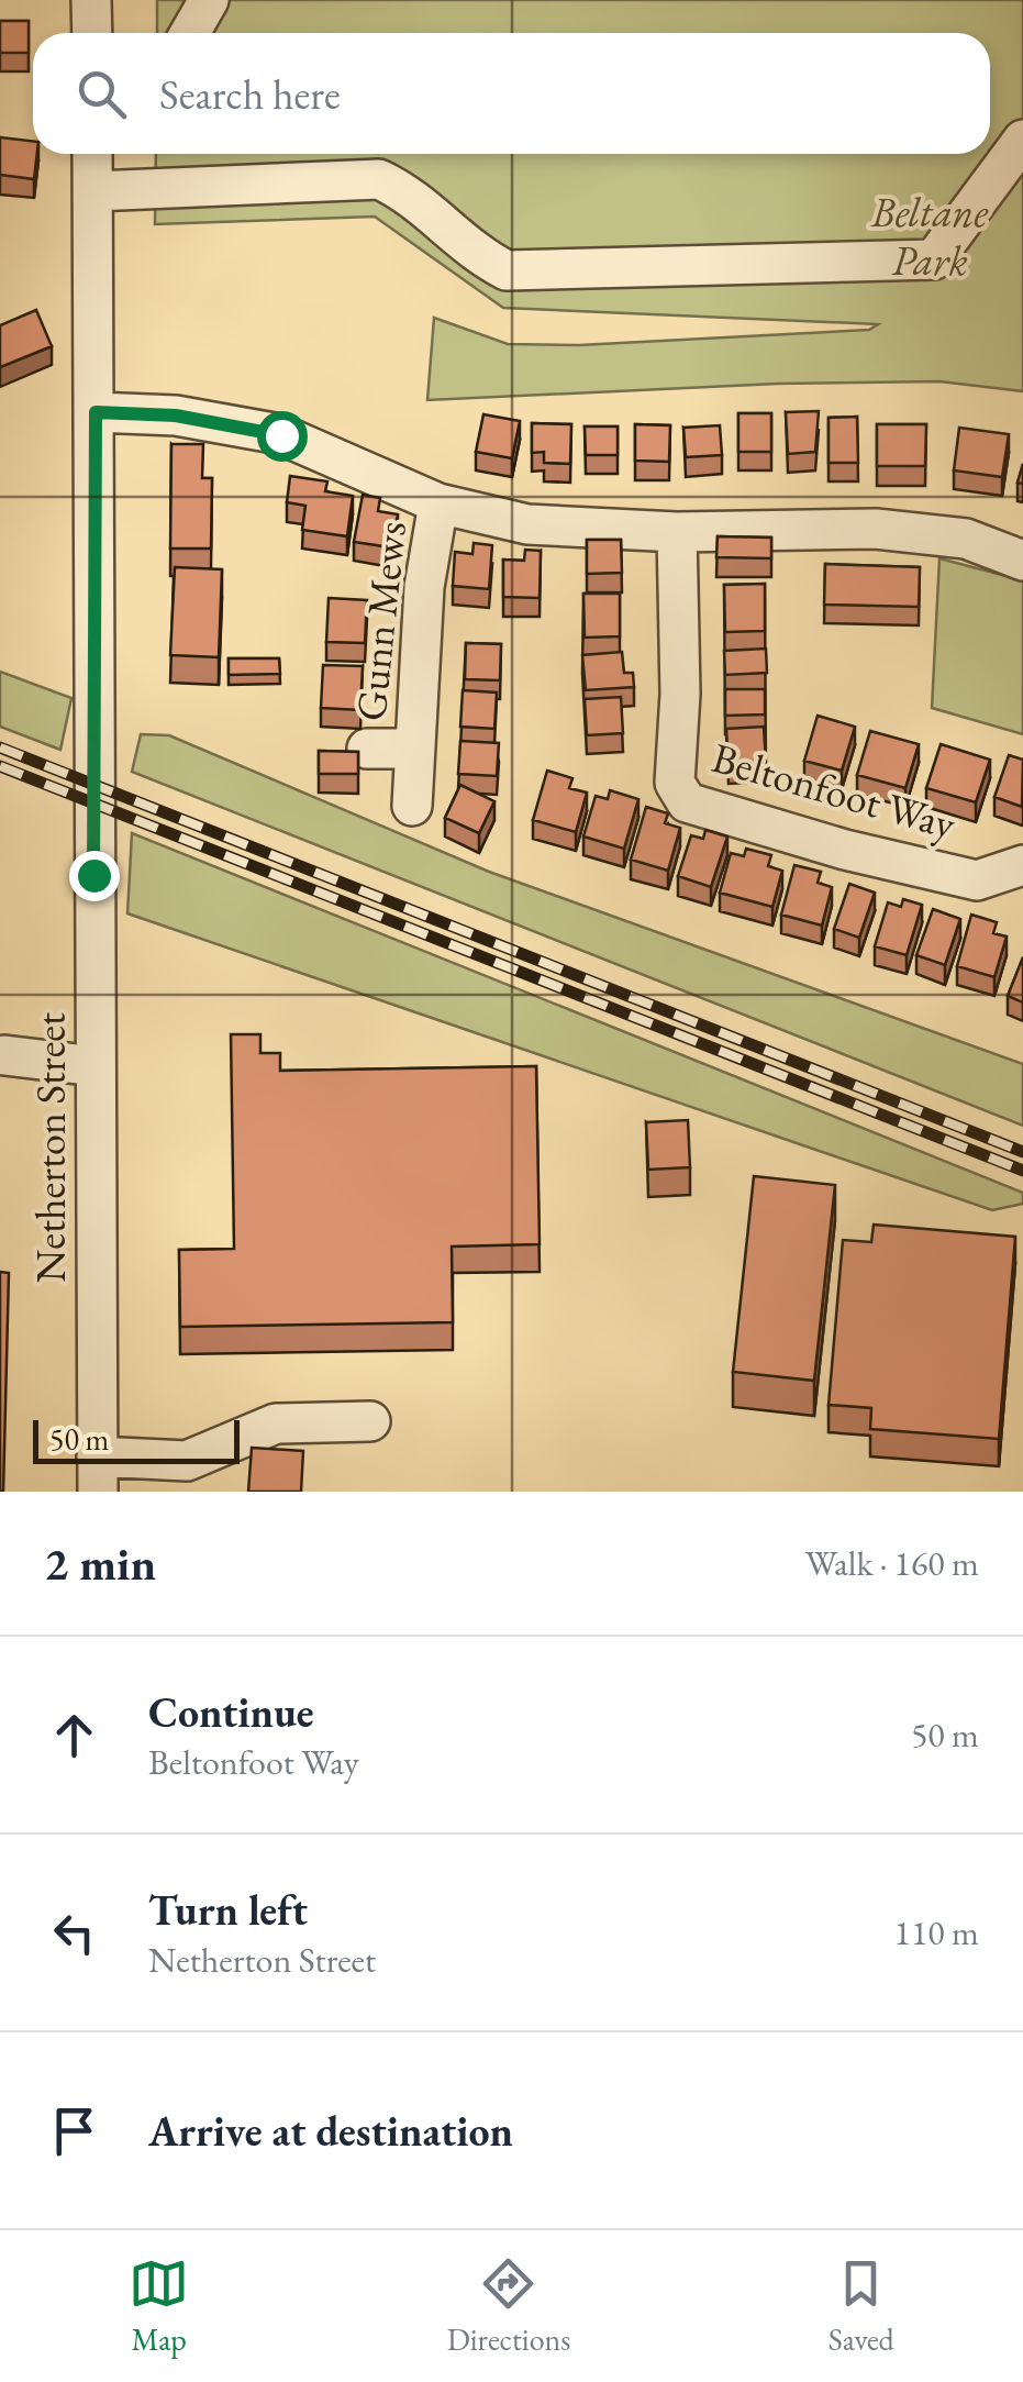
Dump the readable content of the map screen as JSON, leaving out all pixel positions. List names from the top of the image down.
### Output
{
  "streets": {
    "street": ["Gunn Mews", "Beltonfoot Way", "Netherton Street"]
  },
  "parks": ["Beltane Park"],
  "scale_bar": "50 m",
  "page": {
    "search": "Search here",
    "scale": "50 m",
    "heading": ["2 min", "Walk · 160 m"],
    "list": [
      ["Continue", "Beltonfoot Way", "50 m"],
      ["Turn left", "Netherton Street", "110 m"],
      "Arrive at destination"
    ],
    "nav": ["Map", "Directions", "Saved"]
  }
}
